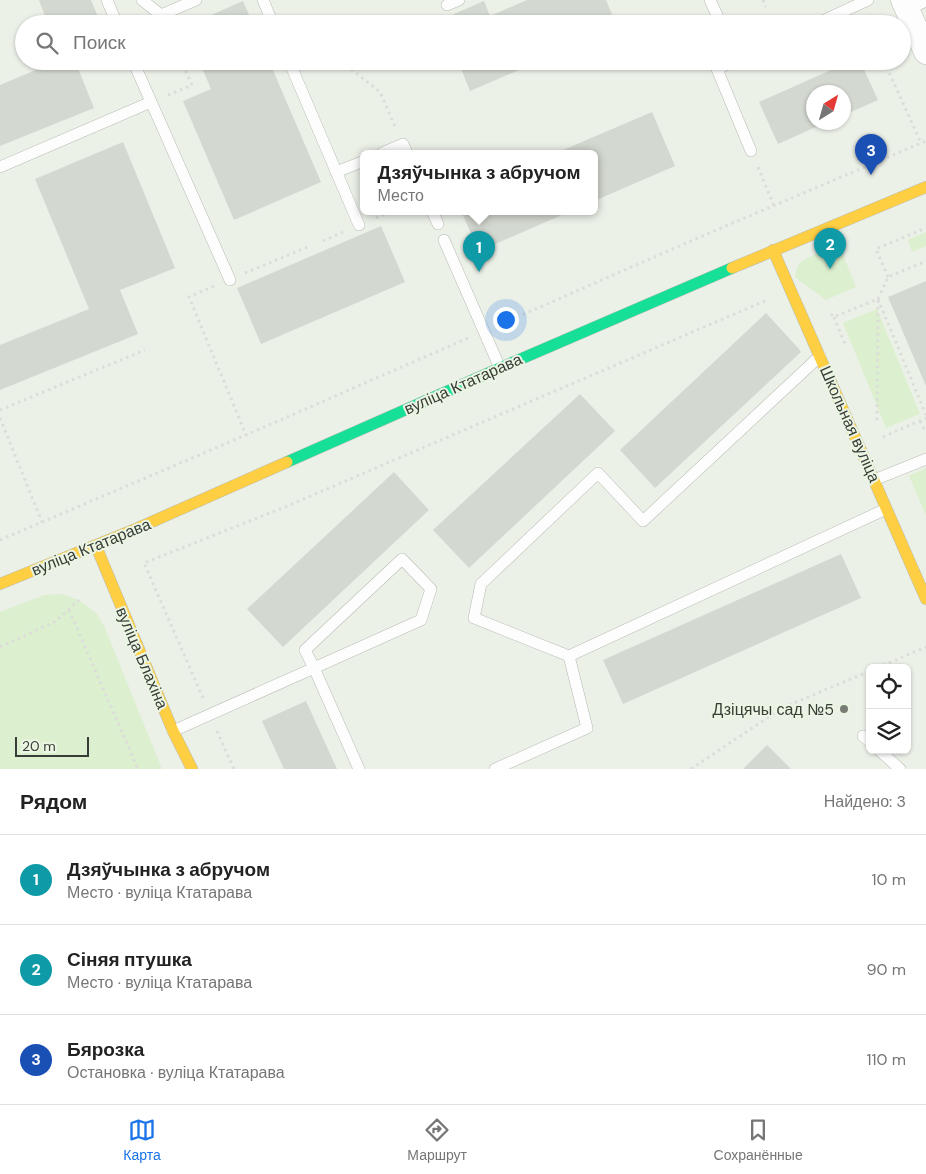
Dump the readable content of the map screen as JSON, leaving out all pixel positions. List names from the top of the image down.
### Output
{
  "streets": {
    "main road": ["вуліца Ктатарава", "Школьная вуліца", "вуліца Блахіна"]
  },
  "crossings": [
    ["вуліца Ктатарава", "Школьная вуліца"],
    ["вуліца Ктатарава", "вуліца Блахіна"]
  ],
  "places": ["Дзіцячы сад №5"],
  "scale_bar": "20 m",
  "north": "top right",
  "page": {
    "search": "Поиск",
    "pins": ["3", "2", "1"],
    "popup": ["Дзяўчынка з абручом", "Место"],
    "scale": "20 m",
    "heading": ["Рядом", "Найдено: 3"],
    "list": [
      {
        "mark": "1",
        "name": "Дзяўчынка з абручом",
        "note": "Место · вуліца Ктатарава",
        "value": "10 m"
      },
      {
        "mark": "2",
        "name": "Сіняя птушка",
        "note": "Место · вуліца Ктатарава",
        "value": "90 m"
      },
      {
        "mark": "3",
        "name": "Бярозка",
        "note": "Остановка · вуліца Ктатарава",
        "value": "110 m"
      }
    ],
    "nav": ["Карта", "Маршрут", "Сохранённые"]
  }
}
